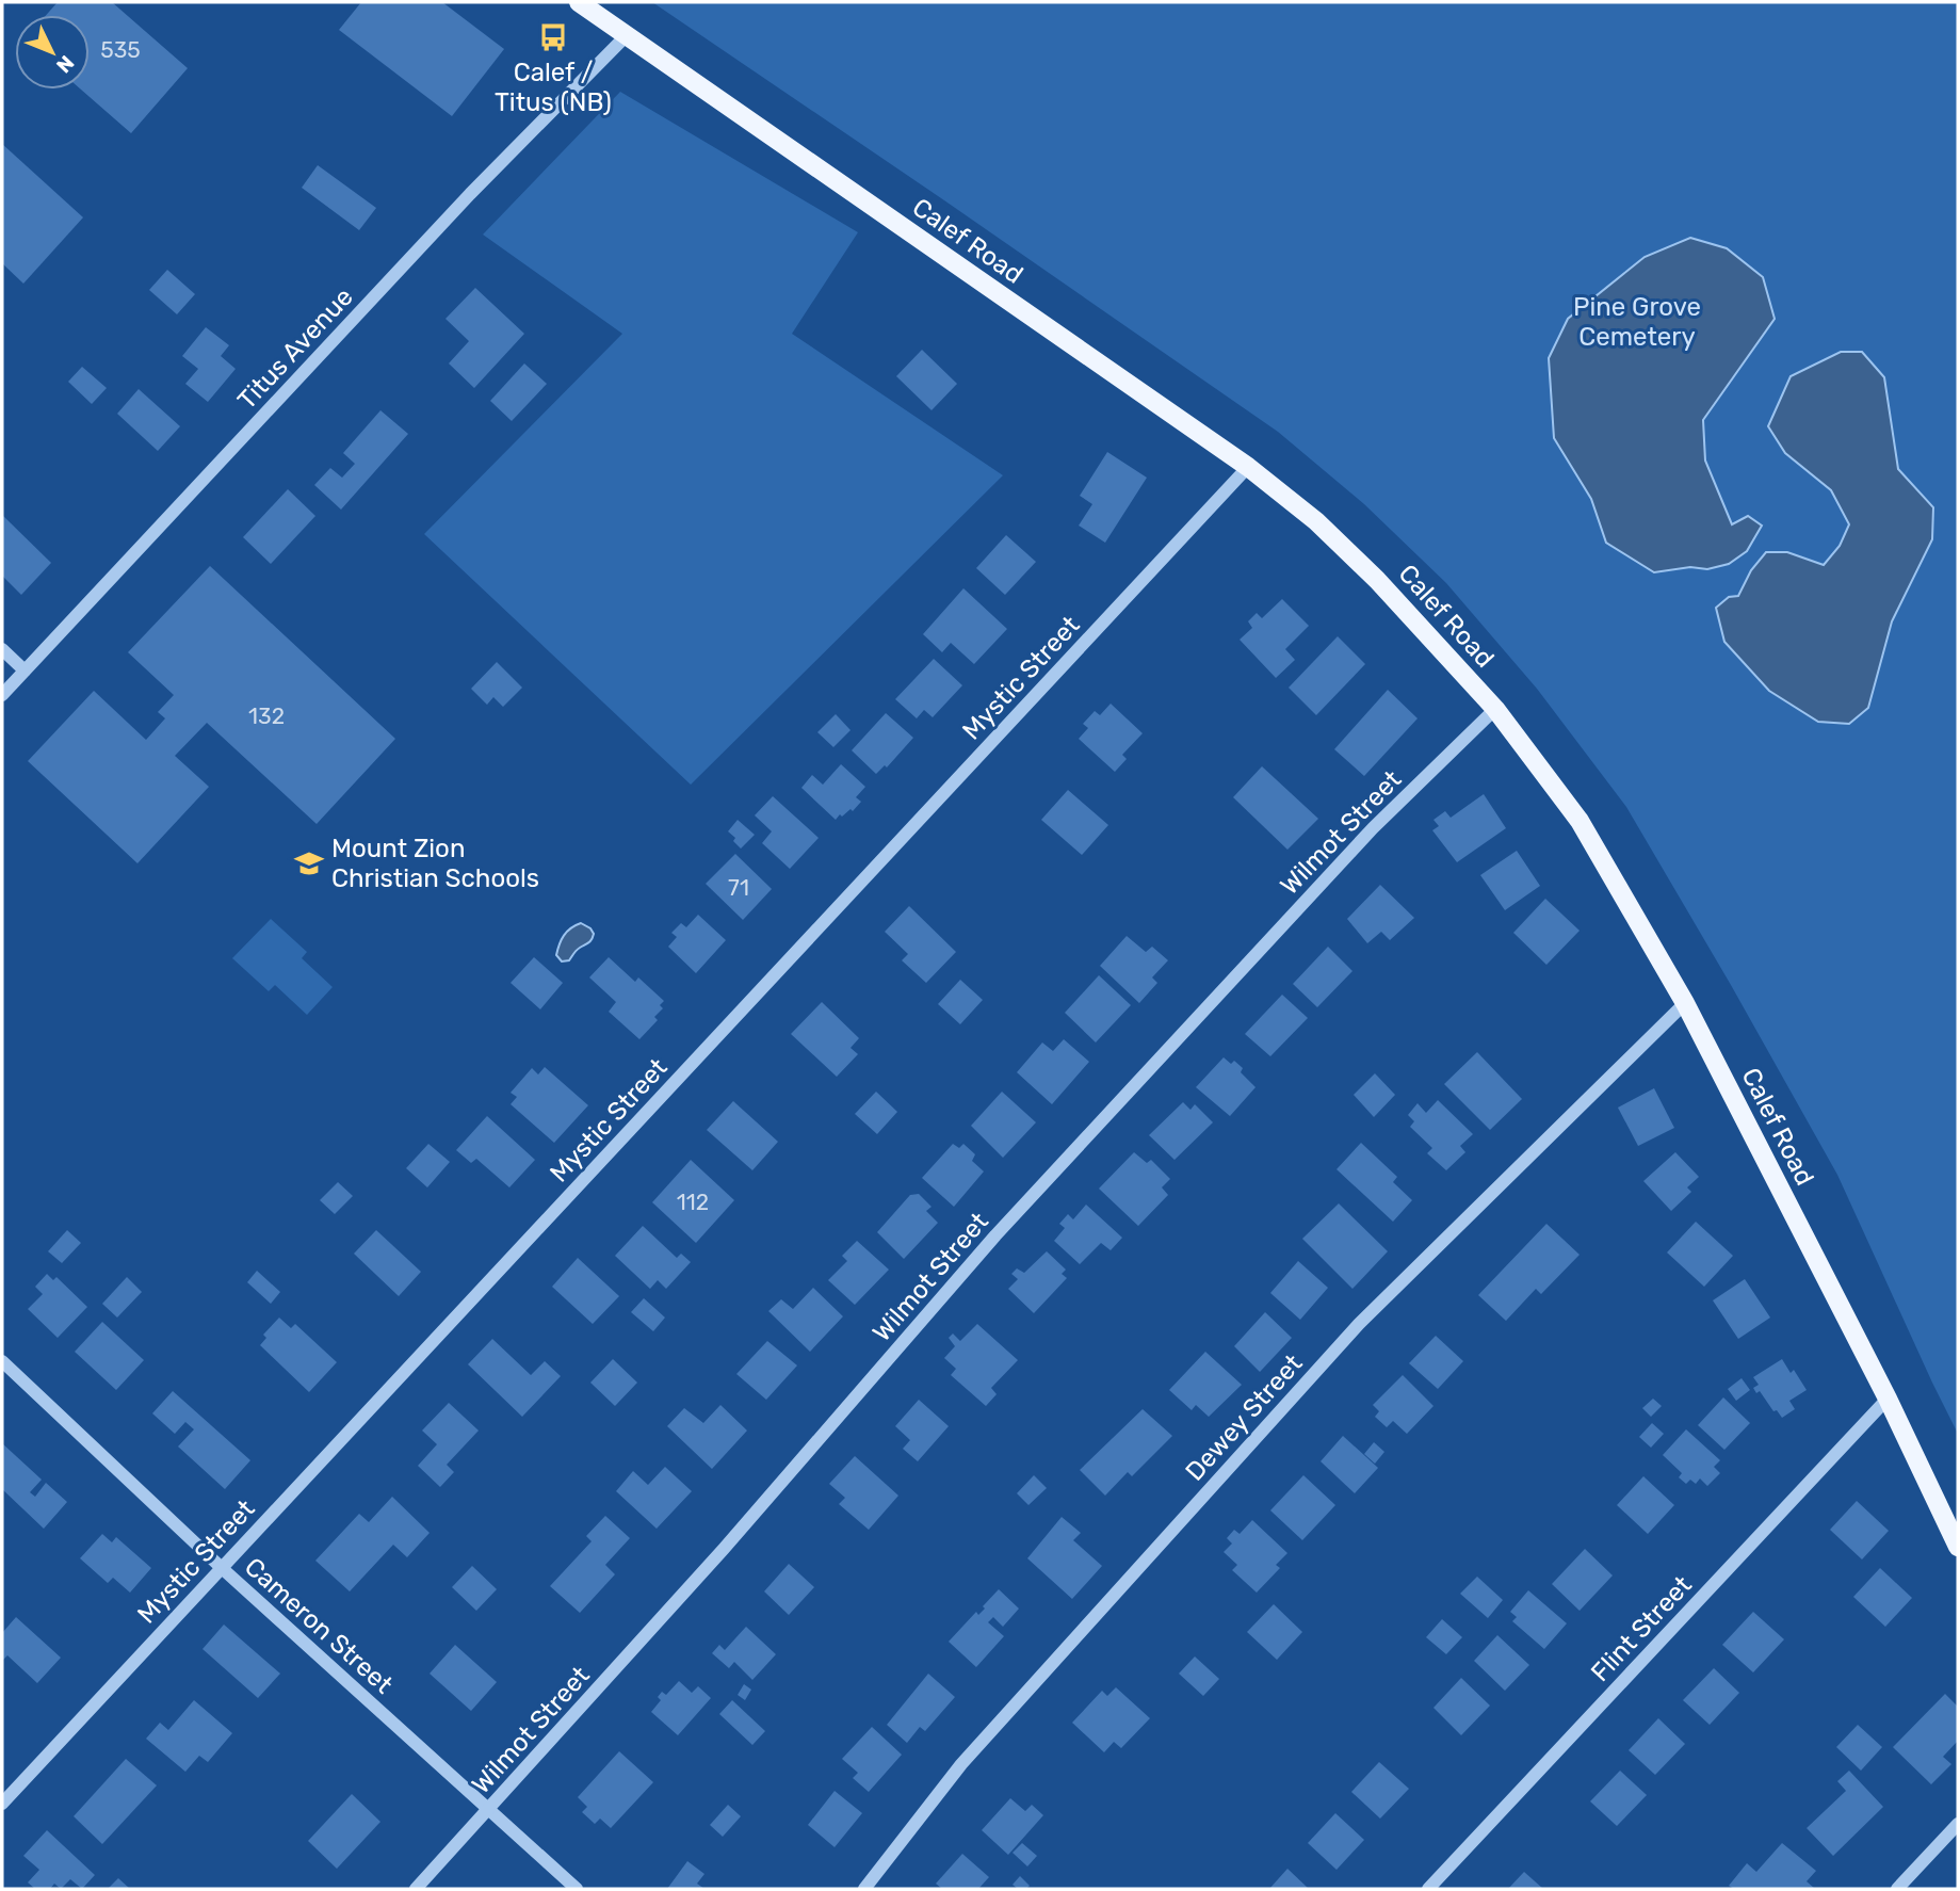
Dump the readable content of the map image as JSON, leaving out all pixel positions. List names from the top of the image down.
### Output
{
  "streets": {
    "main road": ["Calef Road"],
    "street": [
      "Titus Avenue",
      "Mystic Street",
      "Wilmot Street",
      "Dewey Street",
      "Cameron Street",
      "Flint Street"
    ]
  },
  "crossings": [
    ["Calef Road", "Titus Avenue"],
    ["Calef Road", "Mystic Street"],
    ["Calef Road", "Wilmot Street"],
    ["Calef Road", "Dewey Street"],
    ["Calef Road", "Flint Street"],
    ["Mystic Street", "Cameron Street"],
    ["Wilmot Street", "Cameron Street"]
  ],
  "parks": ["Pine Grove Cemetery"],
  "places": {
    "bus stop": ["Calef / Titus (NB)"],
    "school or university": ["Mount Zion Christian Schools"]
  },
  "house_numbers": [
    "535",
    "132",
    "71",
    "112"
  ],
  "north": "bottom right"
}
